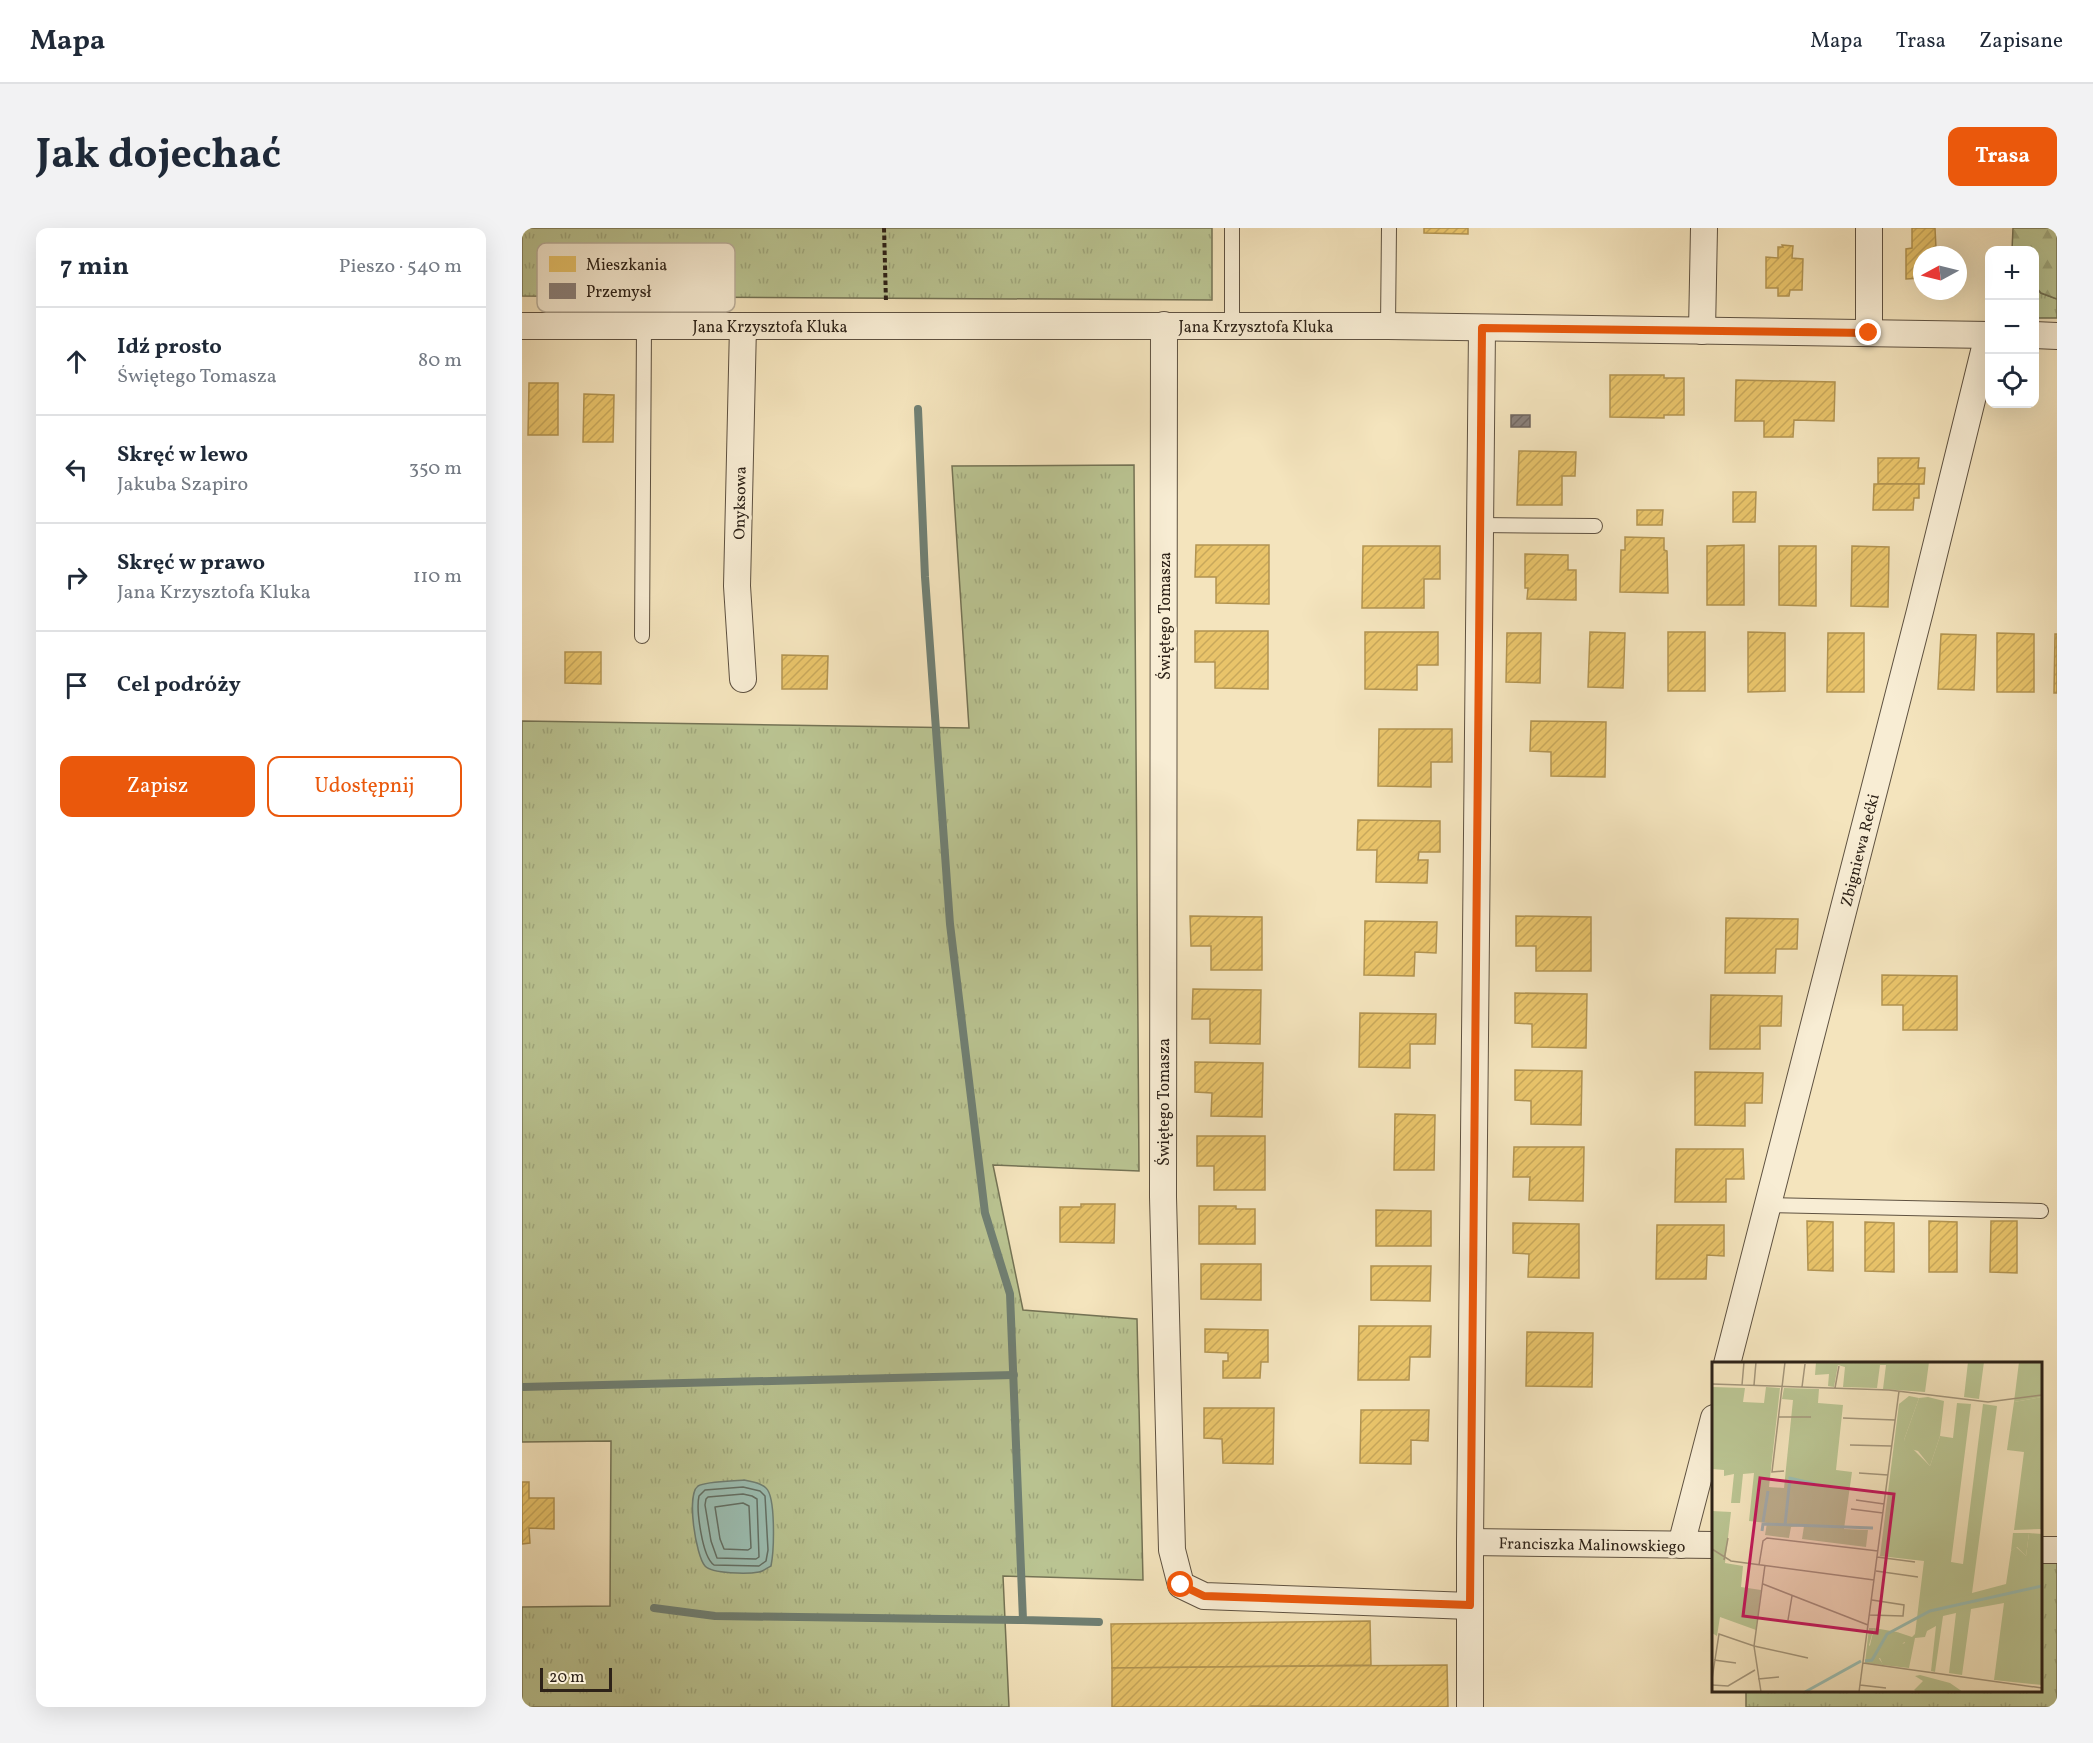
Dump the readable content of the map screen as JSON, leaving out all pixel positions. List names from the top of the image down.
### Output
{
  "streets": {
    "street": [
      "Jana Krzysztofa Kluka",
      "Onyksowa",
      "Świętego Tomasza",
      "Zbigniewa Rećki",
      "Franciszka Malinowskiego"
    ]
  },
  "crossings": [
    ["Jana Krzysztofa Kluka", "Onyksowa"],
    ["Jana Krzysztofa Kluka", "Świętego Tomasza"]
  ],
  "legend": ["Mieszkania", "Przemysł"],
  "scale_bar": "20 m",
  "north": "left",
  "page": {
    "header": "Mapa",
    "nav": ["Mapa", "Trasa", "Zapisane"],
    "title": "Jak dojechać",
    "buttons": [
      "Trasa",
      ["Zapisz", "Udostępnij"]
    ],
    "heading": ["7 min", "Pieszo · 540 m"],
    "map_buttons": ["+", "−"],
    "list": [
      ["Idź prosto", "Świętego Tomasza", "80 m"],
      ["Skręć w lewo", "Jakuba Szapiro", "350 m"],
      ["Skręć w prawo", "Jana Krzysztofa Kluka", "110 m"],
      "Cel podróży"
    ],
    "scale": "20 m"
  }
}
